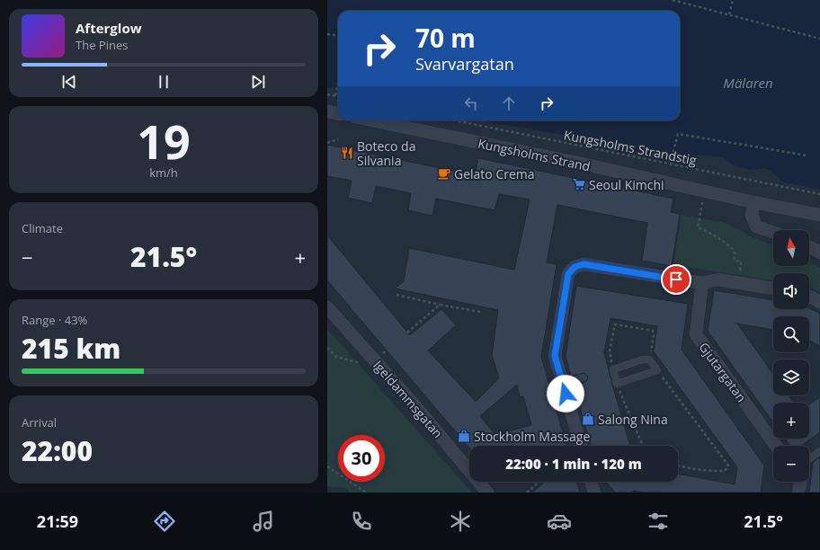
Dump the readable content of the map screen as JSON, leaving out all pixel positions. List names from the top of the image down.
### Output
{
  "streets": {
    "street": ["Kungsholms Strand", "Gjutargatan", "Igeldammsgatan"],
    "path": ["Kungsholms Strandstig"]
  },
  "water": ["Mälaren"],
  "places": {
    "restaurant": ["Boteco da Silvania"],
    "cafe": ["Gelato Crema"],
    "supermarket": ["Seoul Kimchi"],
    "shop": ["Salong Nina", "Stockholm Massage"]
  },
  "north": "top",
  "page": {
    "turn": ["70 m", "Svarvargatan"],
    "song": ["Afterglow", "The Pines"],
    "tile": [
      ["19", "km/h"],
      "Climate",
      ["Range · 43%", "215 km"],
      ["Arrival", "22:00"]
    ],
    "map_buttons": ["+", "−"],
    "heat": ["−", "21.5°", "+"],
    "limit": "30",
    "trip": "22:00 · 1 min · 120 m",
    "tabs": ["21:59", "21.5°"]
  }
}
